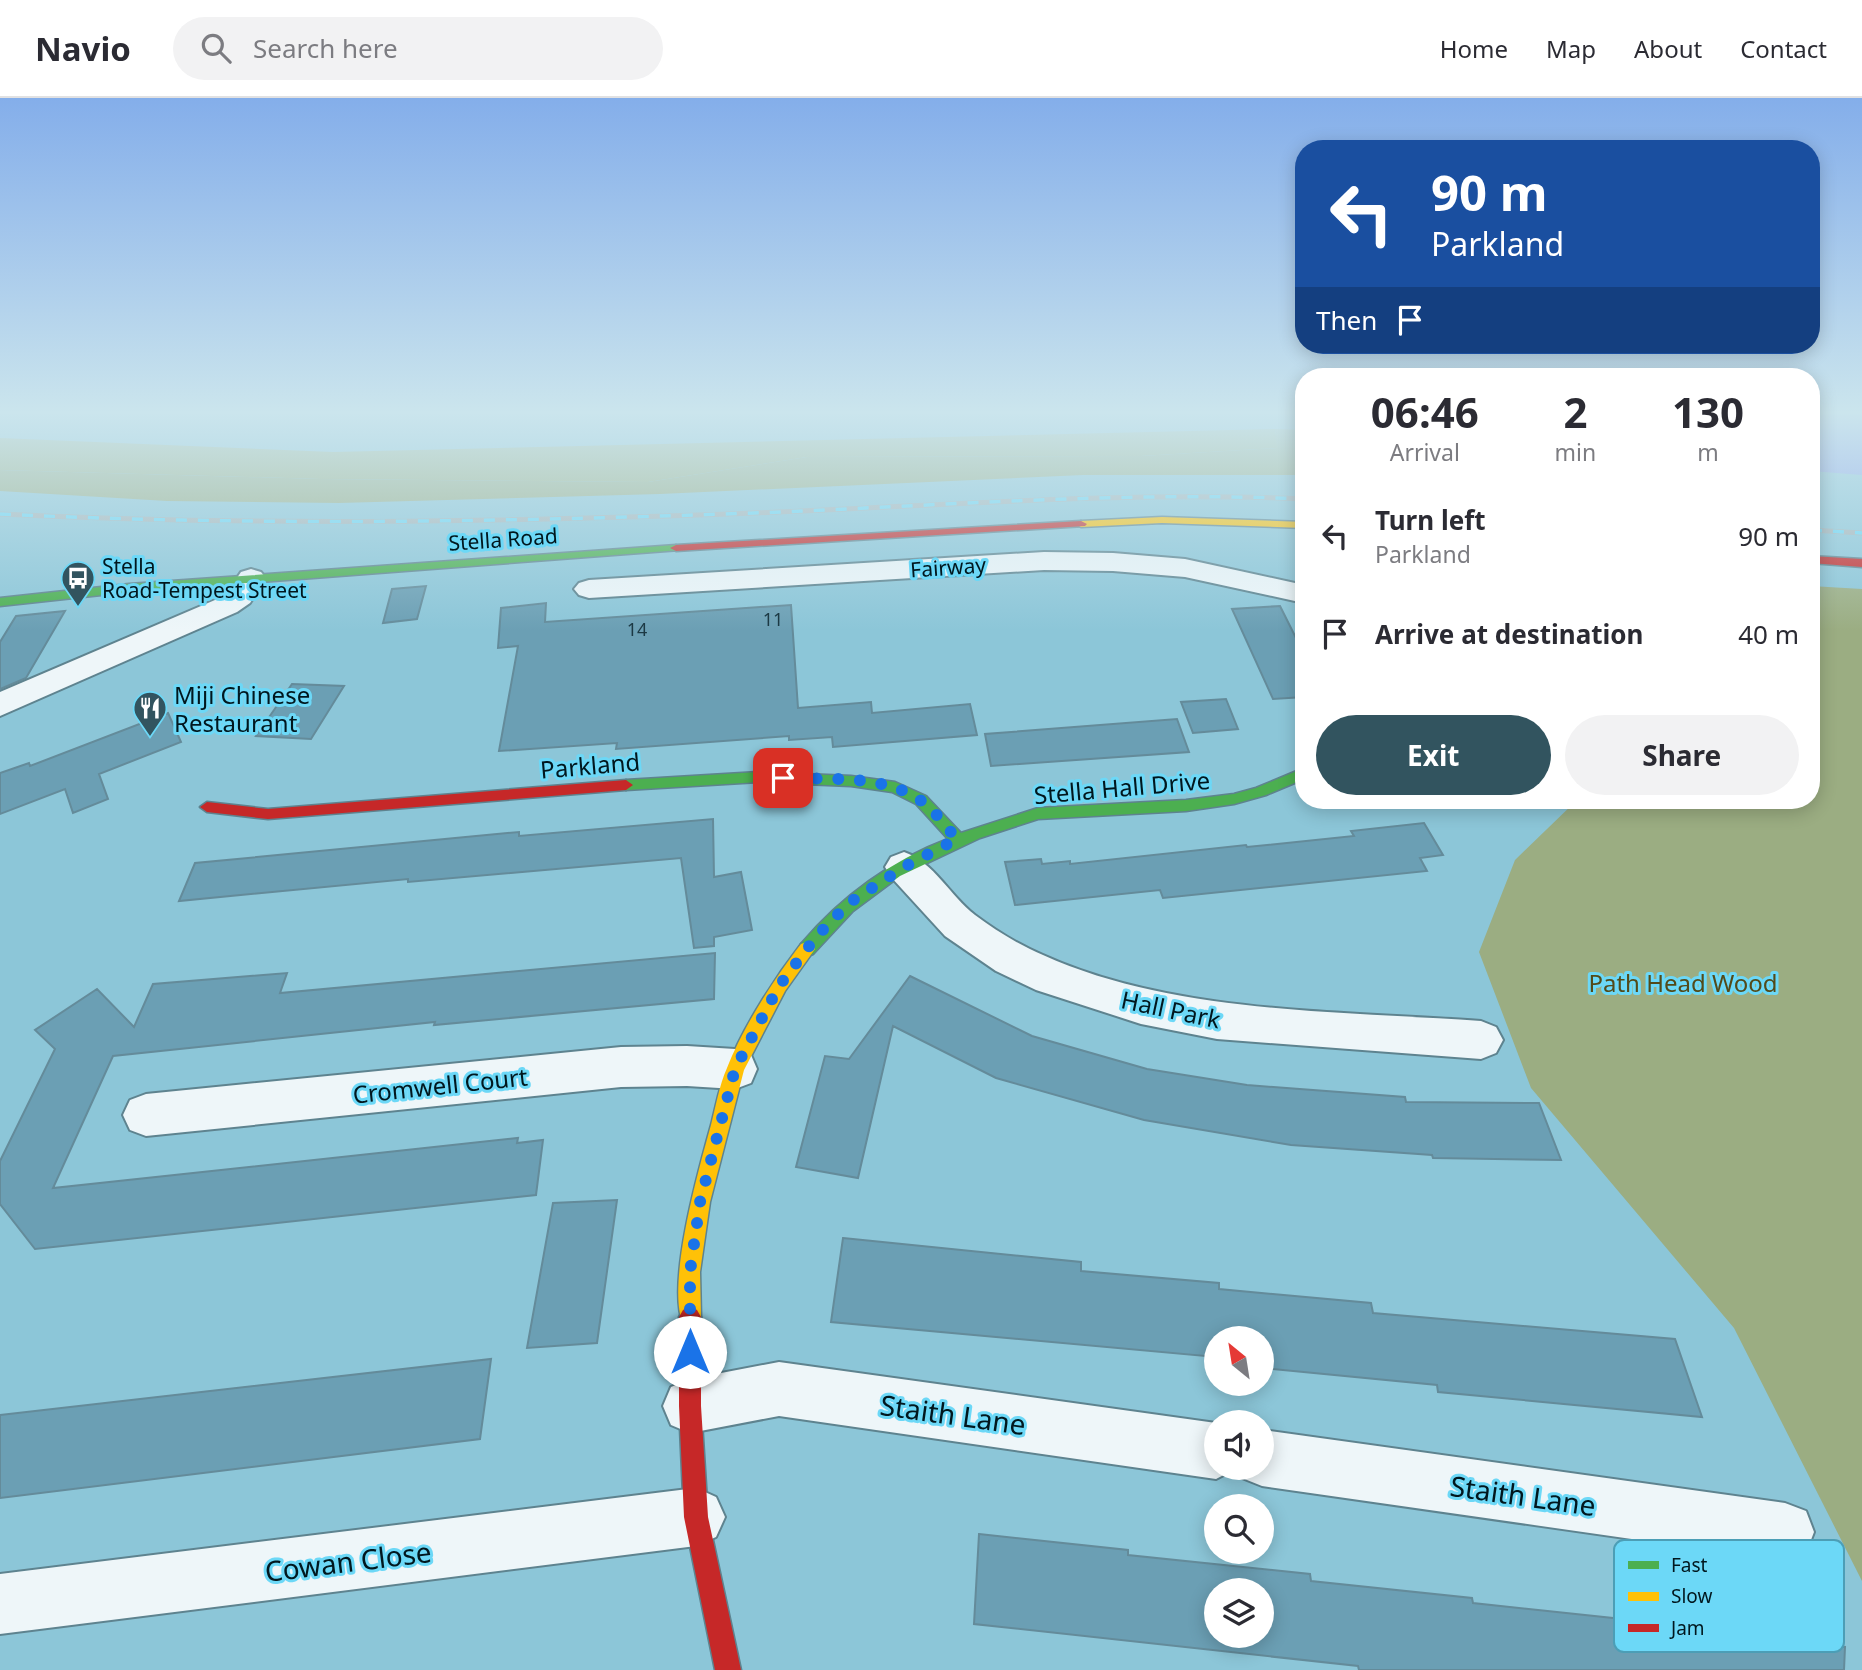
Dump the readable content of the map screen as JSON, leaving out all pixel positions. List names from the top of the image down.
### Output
{
  "streets": {
    "street": [
      "Stella Road",
      "Fairway",
      "Parkland",
      "Stella Hall Drive",
      "Hall Park",
      "Cromwell Court",
      "Staith Lane",
      "Cowan Close"
    ]
  },
  "crossings": [
    ["Parkland", "Stella Hall Drive"],
    ["Stella Hall Drive", "Hall Park"],
    ["Stella Hall Drive", "Cromwell Court"],
    ["Stella Hall Drive", "Staith Lane"],
    ["Stella Hall Drive", "Cowan Close"]
  ],
  "parks": ["Path Head Wood"],
  "places": {
    "bus stop": ["Stella Road-Tempest Street"],
    "restaurant": ["Miji Chinese Restaurant"]
  },
  "house_numbers": ["11", "14"],
  "legend": ["Fast", "Slow", "Jam"],
  "north": "top left",
  "page": {
    "header": "Navio",
    "search": "Search here",
    "nav": [
      "Home",
      "Map",
      "About",
      "Contact"
    ],
    "turn": ["90 m", "Parkland"],
    "then": "Then",
    "eta": [
      "06:46",
      "Arrival",
      "2",
      "min",
      "130",
      "m"
    ],
    "list": [
      {
        "name": "Turn left",
        "note": "Parkland",
        "value": "90 m"
      },
      {
        "name": "Arrive at destination",
        "value": "40 m"
      }
    ],
    "buttons": ["Exit", "Share"]
  }
}
